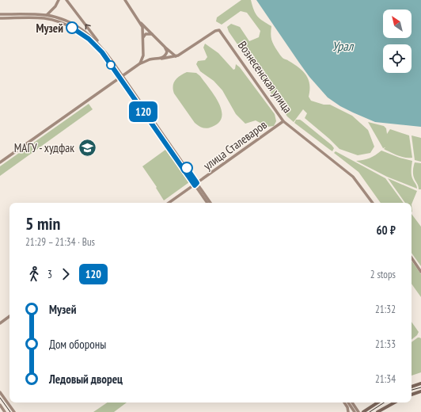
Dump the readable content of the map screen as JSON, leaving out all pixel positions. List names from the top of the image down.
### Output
{
  "streets": {
    "main road": ["Вознесенская улица", "улица Сталеваров"]
  },
  "crossings": [
    ["Вознесенская улица", "улица Сталеваров"]
  ],
  "water": ["Урал"],
  "places": {
    "other": ["Музей"],
    "school or university": ["МАГУ - худфак"]
  },
  "lines": ["bus line 120"],
  "north": "top left",
  "page": {
    "on_map": "120",
    "heading": ["5 min", "21:29 – 21:34 · Bus", "60 ₽"],
    "legs": ["3", "120", "2 stops"],
    "list": [
      {
        "name": "Музей",
        "value": "21:32"
      },
      {
        "name": "Дом обороны",
        "value": "21:33"
      },
      {
        "name": "Ледовый дворец",
        "value": "21:34"
      }
    ]
  }
}
